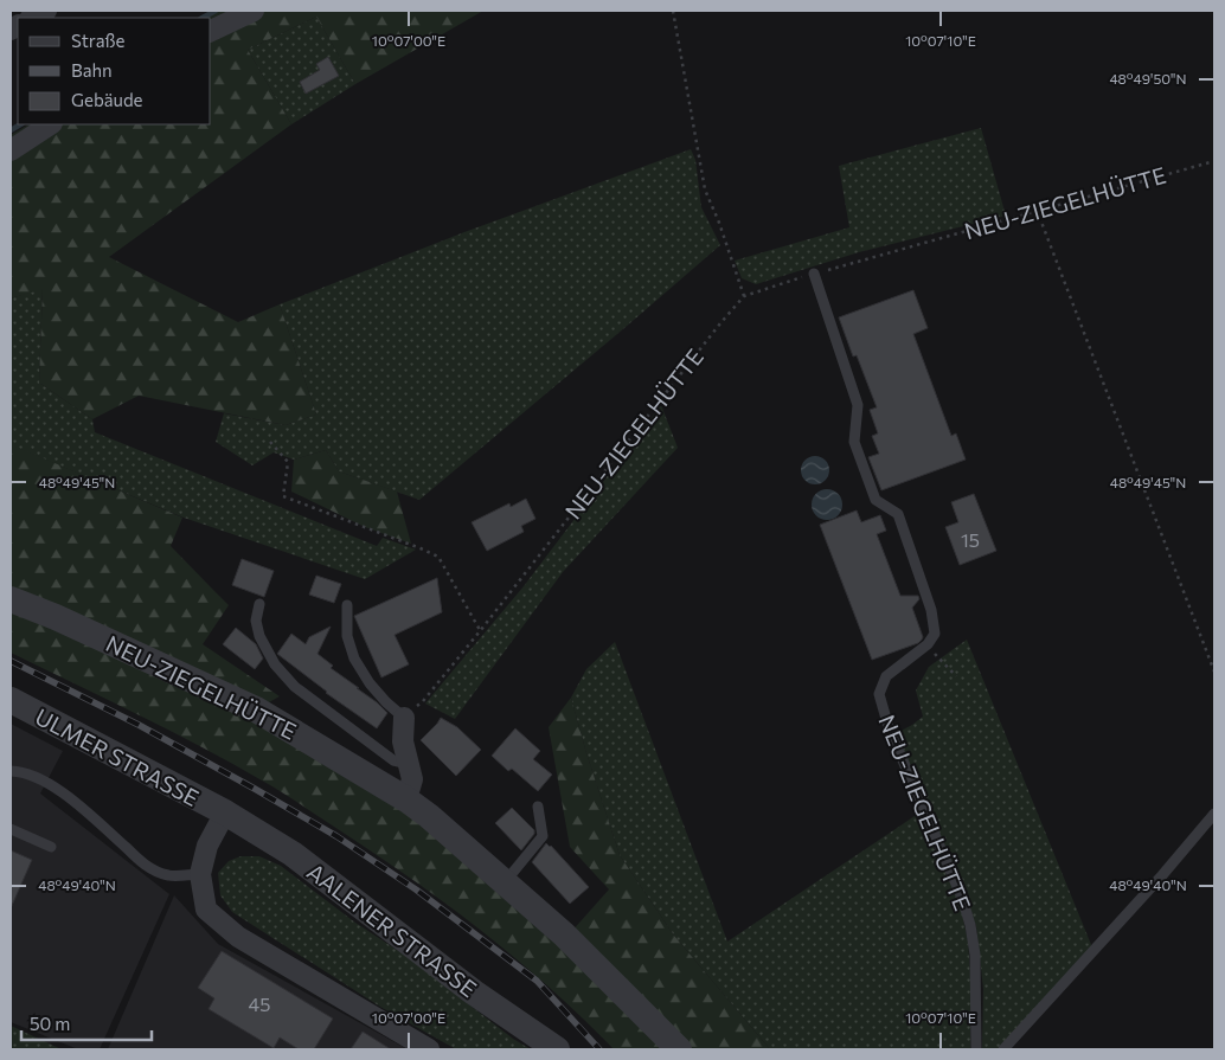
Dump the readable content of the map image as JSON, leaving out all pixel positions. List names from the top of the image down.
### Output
{
  "streets": {
    "street": ["NEU-ZIEGELHÜTTE", "ULMER STRASSE", "AALENER STRASSE"]
  },
  "crossings": [
    ["ULMER STRASSE", "AALENER STRASSE"]
  ],
  "house_numbers": ["15", "45"],
  "legend": ["Straße", "Bahn", "Gebäude"],
  "scale_bar": "50 m",
  "coordinates": [
    "10°07'00\"E",
    "10°07'10\"E",
    "48°49'50\"N",
    "48°49'45\"N",
    "48°49'40\"N"
  ]
}
